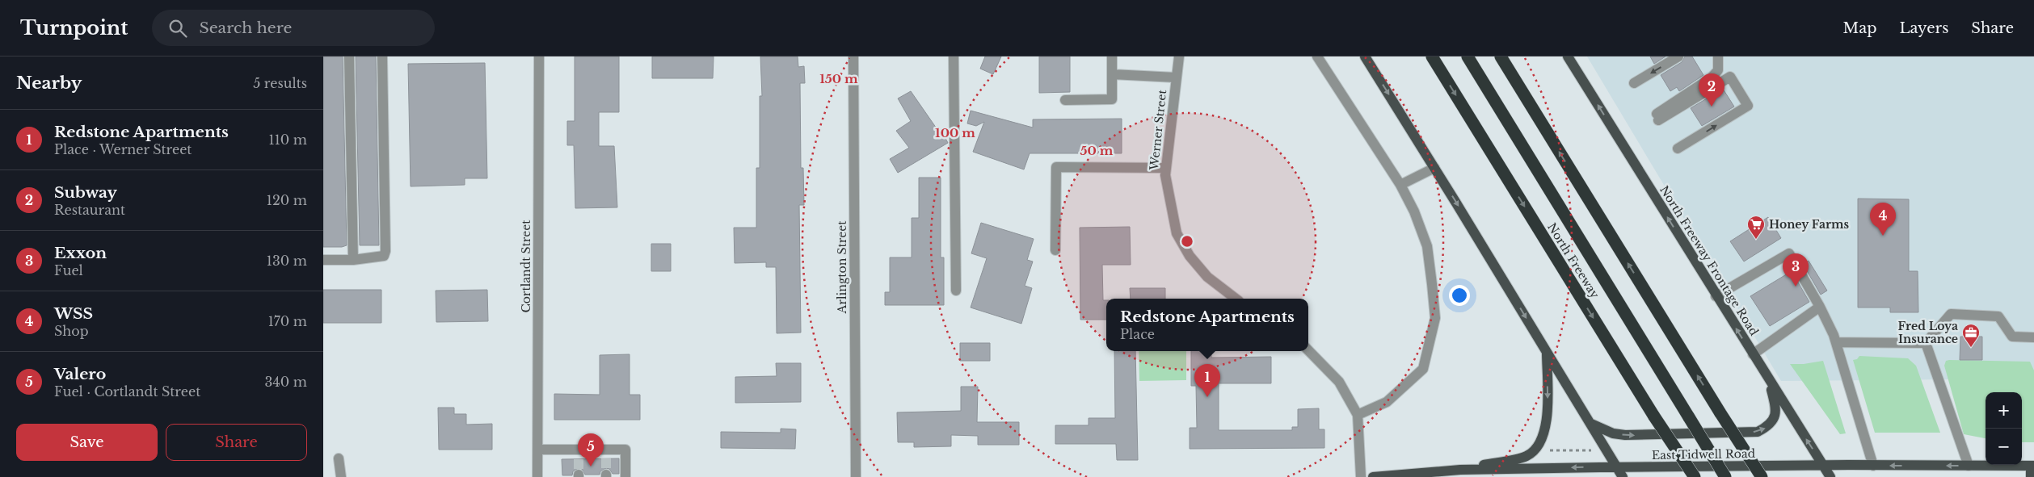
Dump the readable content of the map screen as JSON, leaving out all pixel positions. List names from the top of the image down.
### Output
{
  "streets": {
    "highway": ["North Freeway"],
    "main road": ["North Freeway Frontage Road", "East Tidwell Road"],
    "street": ["Werner Street", "Cortlandt Street", "Arlington Street"]
  },
  "crossings": [
    ["North Freeway Frontage Road", "East Tidwell Road"]
  ],
  "one_way": ["North Freeway Frontage Road", "East Tidwell Road"],
  "places": {
    "supermarket": ["Honey Farms"],
    "office": ["Fred Loya Insurance"]
  },
  "page": {
    "header": "Turnpoint",
    "search": "Search here",
    "nav": ["Map", "Layers", "Share"],
    "heading": ["Nearby", "5 results"],
    "pins": [
      "2",
      "4",
      "3",
      "1",
      "5"
    ],
    "list": [
      {
        "mark": "1",
        "name": "Redstone Apartments",
        "note": "Place · Werner Street",
        "value": "110 m"
      },
      {
        "mark": "2",
        "name": "Subway",
        "note": "Restaurant",
        "value": "120 m"
      },
      {
        "mark": "3",
        "name": "Exxon",
        "note": "Fuel",
        "value": "130 m"
      },
      {
        "mark": "4",
        "name": "WSS",
        "note": "Shop",
        "value": "170 m"
      },
      {
        "mark": "5",
        "name": "Valero",
        "note": "Fuel · Cortlandt Street",
        "value": "340 m"
      }
    ],
    "popup": ["Redstone Apartments", "Place"],
    "map_buttons": ["+", "−"],
    "buttons": ["Save", "Share"]
  },
  "rings": ["150 m", "100 m", "50 m"]
}
